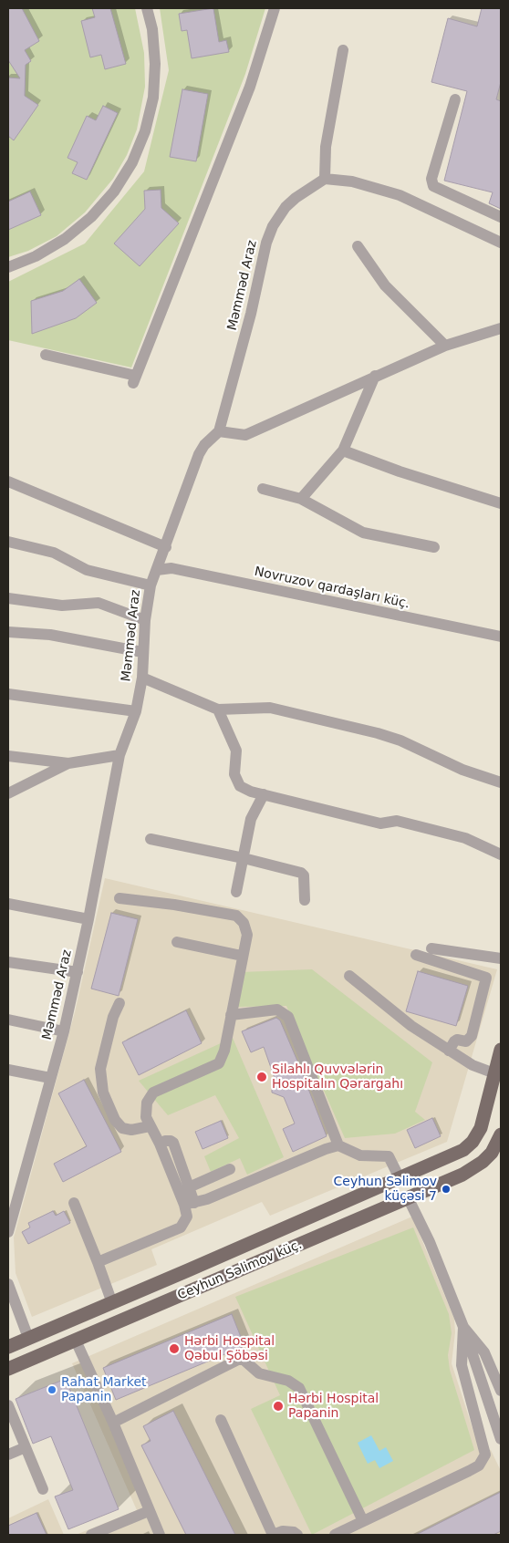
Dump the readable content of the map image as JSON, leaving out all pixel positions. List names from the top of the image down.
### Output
{
  "streets": {
    "main road": ["Ceyhun Səlimov küç."],
    "street": ["Məmməd Araz", "Novruzov qardaşları küç."]
  },
  "crossings": [
    ["Məmməd Araz", "Novruzov qardaşları küç."]
  ],
  "places": [
    "Silahlı Quvvələrin Hospitalın Qərargahı",
    "Ceyhun Səlimov küçəsi 7",
    "Hərbi Hospital Qəbul Şöbəsi",
    "Rahat Market Papanin",
    "Hərbi Hospital Papanin"
  ]
}
